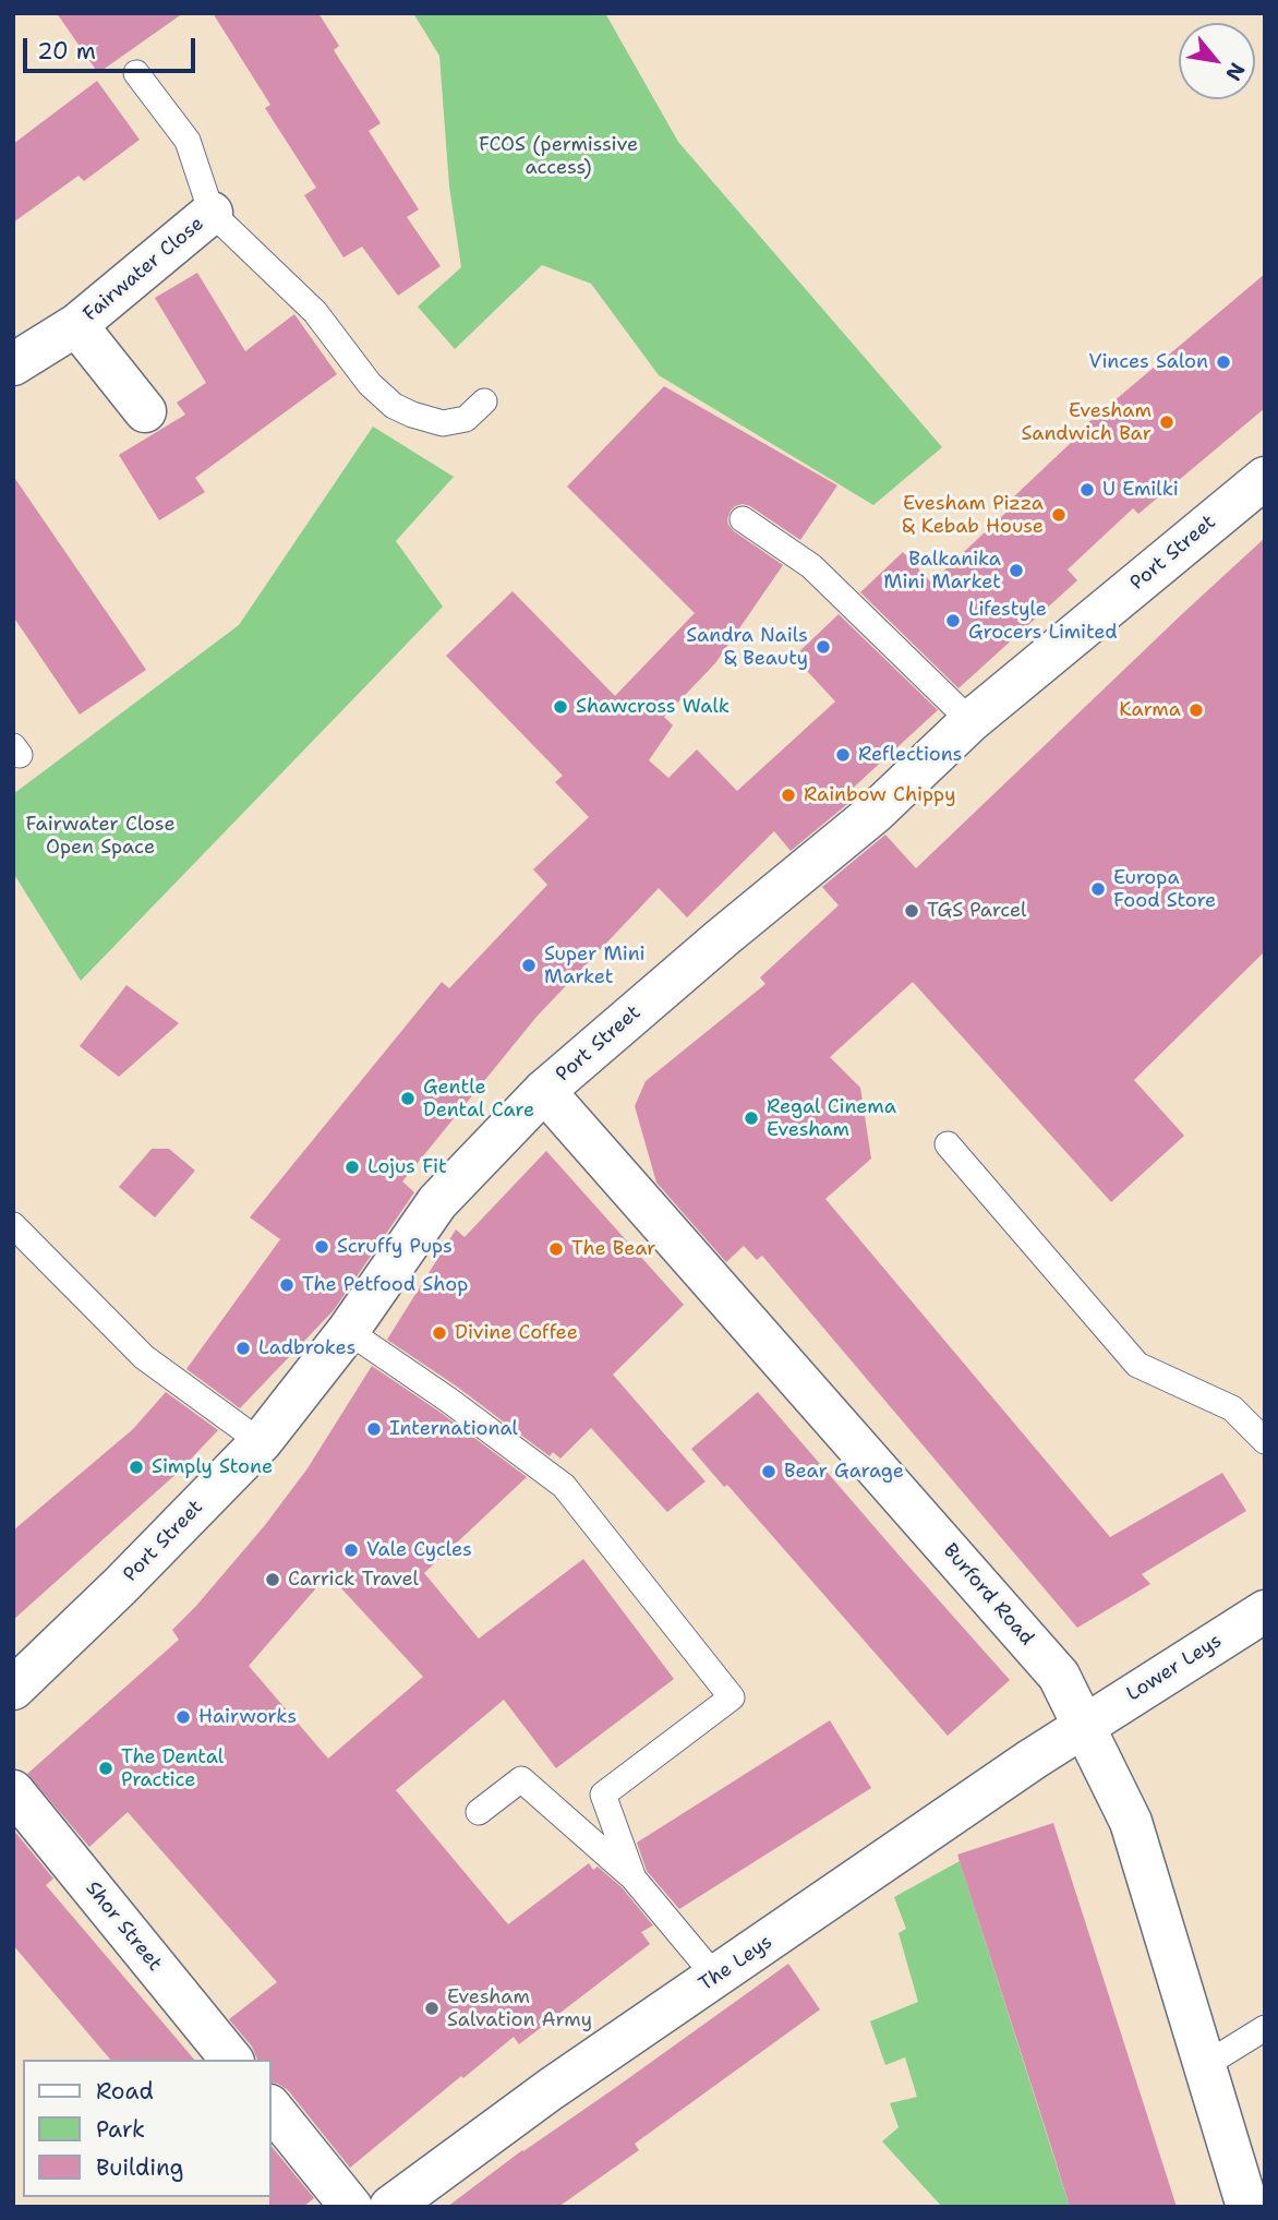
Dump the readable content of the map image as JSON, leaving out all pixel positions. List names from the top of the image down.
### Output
{
  "streets": {
    "street": [
      "Fairwater Close",
      "Port Street",
      "Burford Road",
      "Lower Leys",
      "Shor Street",
      "The Leys"
    ]
  },
  "crossings": [
    ["Port Street", "Burford Road"],
    ["Burford Road", "Lower Leys"],
    ["Burford Road", "The Leys"],
    ["Lower Leys", "The Leys"]
  ],
  "parks": ["FCOS (permissive access)", "Fairwater Close Open Space"],
  "places": [
    "Vinces Salon",
    "Evesham Sandwich Bar",
    "U Emilki",
    "Evesham Pizza & Kebab House",
    "Balkanika Mini Market",
    "Lifestyle Grocers Limited",
    "Sandra Nails & Beauty",
    "Shawcross Walk",
    "Karma",
    "Reflections",
    "Rainbow Chippy",
    "Europa Food Store",
    "TGS Parcel",
    "Super Mini Market",
    "Gentle Dental Care",
    "Regal Cinema Evesham",
    "Lojus Fit",
    "Scruffy Pups",
    "The Bear",
    "The Petfood Shop",
    "Divine Coffee",
    "Ladbrokes",
    "International",
    "Simply Stone",
    "Bear Garage",
    "Vale Cycles",
    "Carrick Travel",
    "Hairworks",
    "The Dental Practice",
    "Evesham Salvation Army"
  ],
  "legend": ["Road", "Park", "Building"],
  "scale_bar": "20 m",
  "north": "bottom right"
}
